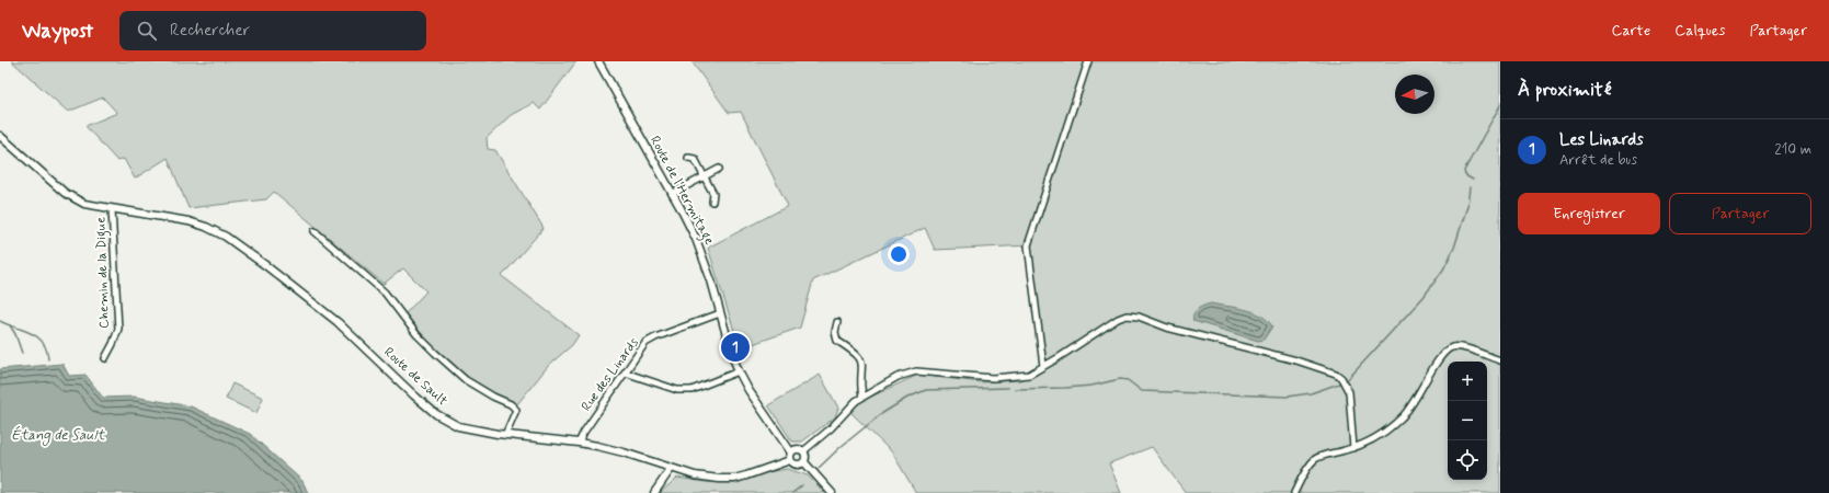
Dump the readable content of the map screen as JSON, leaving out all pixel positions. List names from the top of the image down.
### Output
{
  "streets": {
    "street": [
      "Route de l'Hermitage",
      "Chemin de la Digue",
      "Rue des Linards",
      "Route de Sault"
    ]
  },
  "crossings": [
    ["Route de l'Hermitage", "Rue des Linards"],
    ["Route de l'Hermitage", "Route de Sault"],
    ["Chemin de la Digue", "Route de Sault"],
    ["Rue des Linards", "Route de Sault"]
  ],
  "water": ["Étang de Sault"],
  "north": "left",
  "page": {
    "header": "Waypost",
    "search": "Rechercher",
    "nav": ["Carte", "Calques", "Partager"],
    "heading": "À proximité",
    "list": [
      {
        "mark": "1",
        "name": "Les Linards",
        "note": "Arrêt de bus",
        "value": "210 m"
      }
    ],
    "buttons": ["Enregistrer", "Partager"],
    "pins": "1",
    "map_buttons": ["+", "−"]
  }
}
